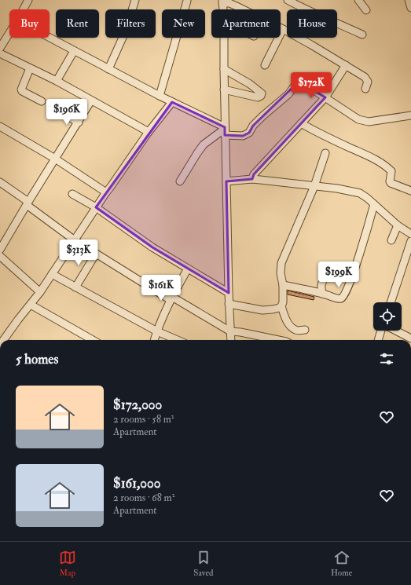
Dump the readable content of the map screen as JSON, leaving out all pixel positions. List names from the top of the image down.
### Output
{
  "page": {
    "chip": [
      "Buy",
      "Rent",
      "Filters",
      "New",
      "Apartment",
      "House"
    ],
    "price": [
      "$172K",
      "$196K",
      "$313K",
      "$199K",
      "$161K"
    ],
    "heading": "5 homes",
    "list": [
      {
        "name": "$172,000",
        "note": "2 rooms · 58 m² · Apartment"
      },
      {
        "name": "$161,000",
        "note": "2 rooms · 68 m² · Apartment"
      }
    ],
    "tabs": ["Map", "Saved", "Home"]
  }
}
